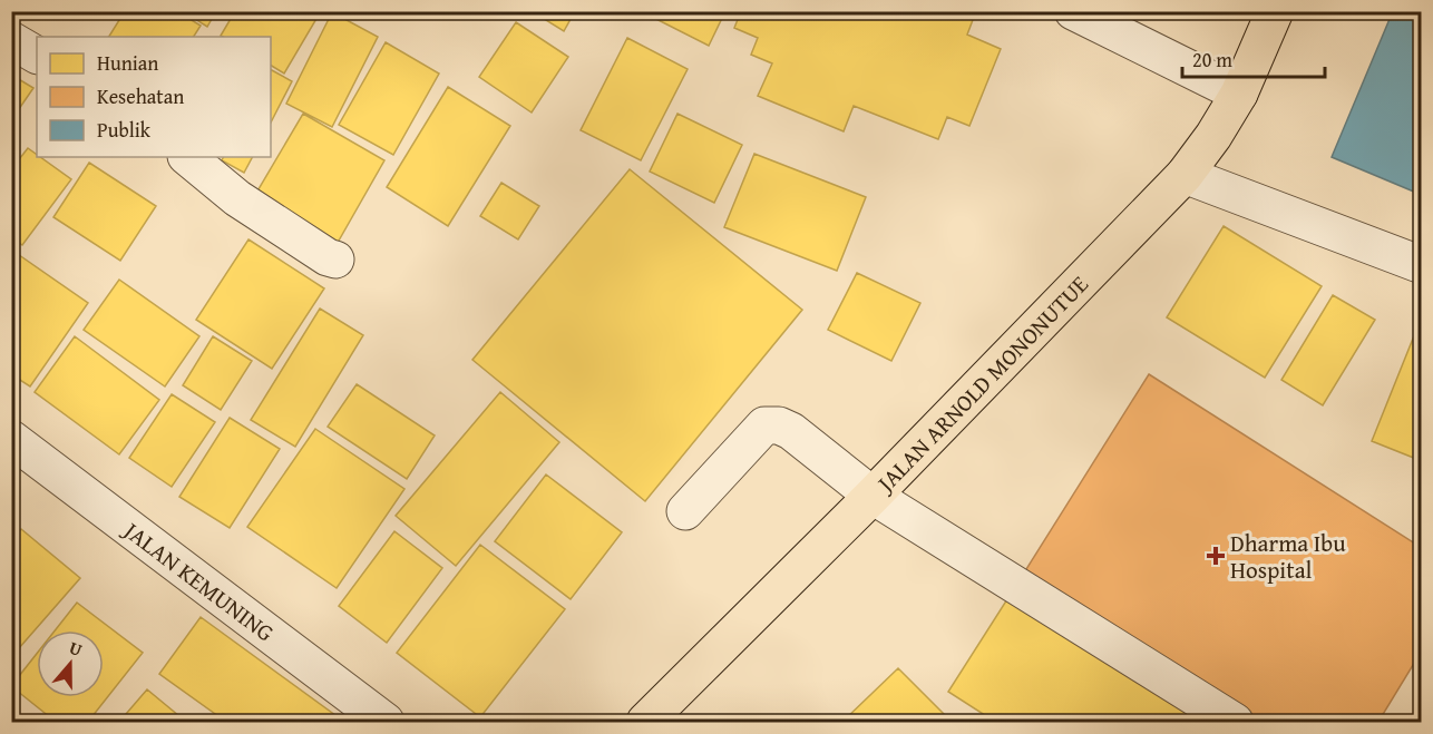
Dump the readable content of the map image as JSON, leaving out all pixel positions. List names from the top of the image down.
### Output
{
  "streets": {
    "highway": ["JALAN ARNOLD MONONUTUE"],
    "street": ["JALAN KEMUNING"]
  },
  "places": {
    "health": ["Dharma Ibu Hospital"]
  },
  "legend": ["Hunian", "Kesehatan", "Publik"],
  "scale_bar": "20 m",
  "north": "top"
}
